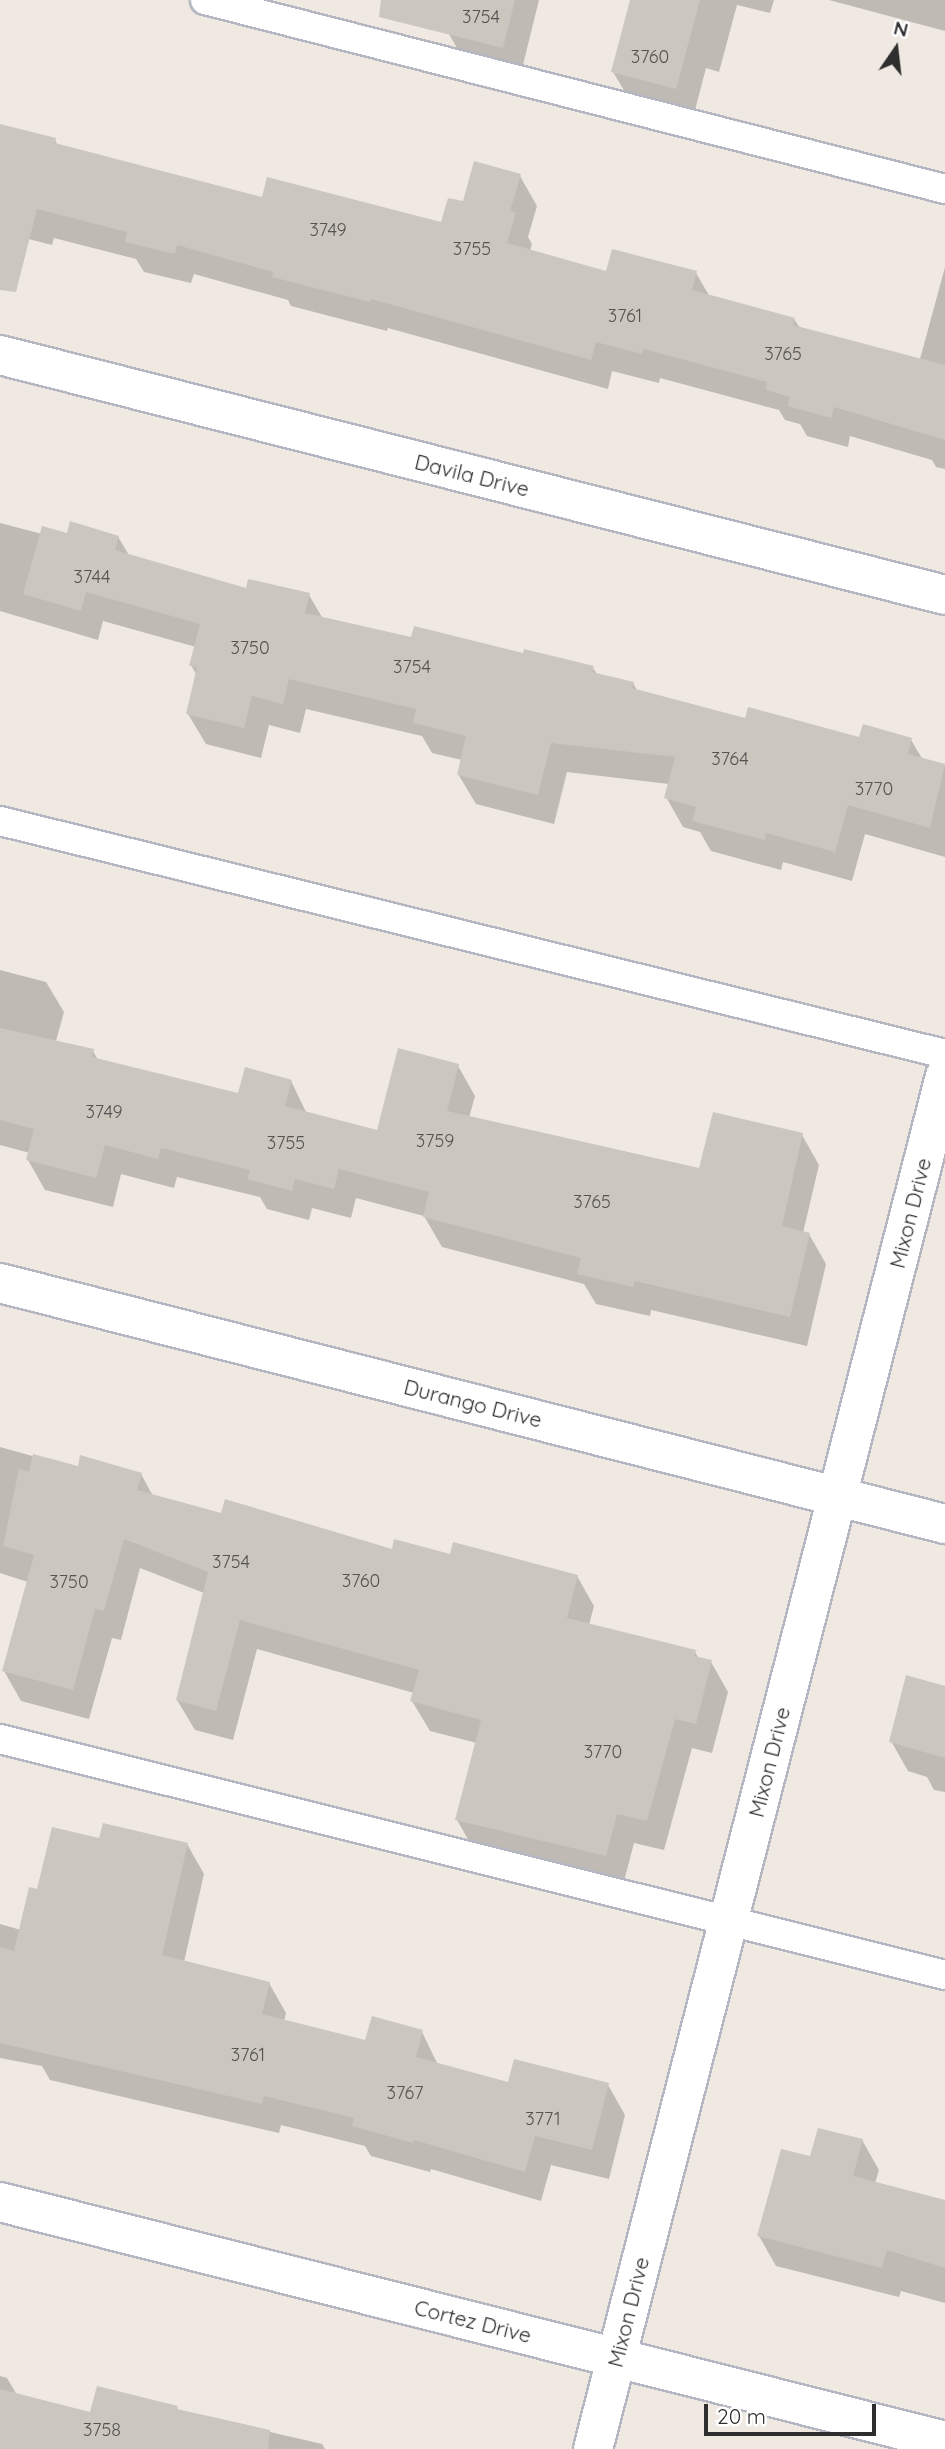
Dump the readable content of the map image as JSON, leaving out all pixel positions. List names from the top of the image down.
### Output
{
  "streets": {
    "street": [
      "Davila Drive",
      "Mixon Drive",
      "Durango Drive",
      "Cortez Drive"
    ]
  },
  "crossings": [
    ["Mixon Drive", "Durango Drive"],
    ["Mixon Drive", "Cortez Drive"]
  ],
  "house_numbers": [
    "3754",
    "3760",
    "3749",
    "3755",
    "3761",
    "3765",
    "3744",
    "3750",
    "3754",
    "3764",
    "3770",
    "3749",
    "3759",
    "3755",
    "3765",
    "3754",
    "3760",
    "3750",
    "3770",
    "3761",
    "3767",
    "3771",
    "3758"
  ],
  "scale_bar": "20 m",
  "north": "top"
}
